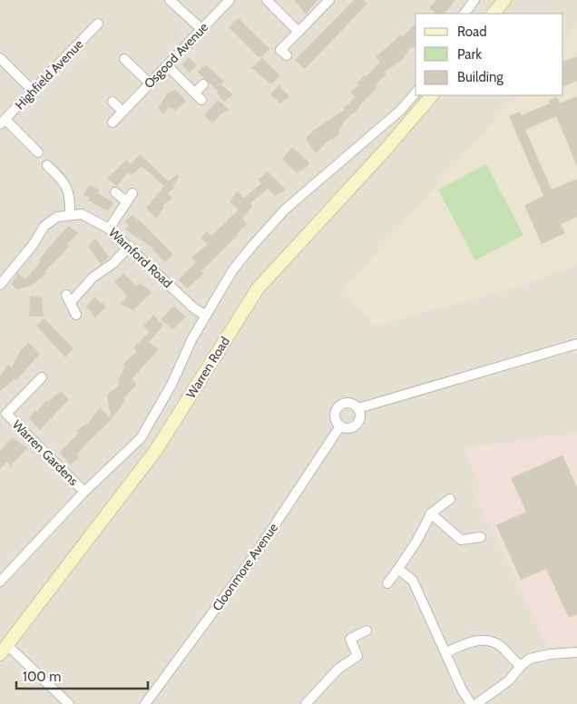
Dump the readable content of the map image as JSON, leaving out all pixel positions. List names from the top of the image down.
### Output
{
  "streets": {
    "street": [
      "Osgood Avenue",
      "Highfield Avenue",
      "Warnford Road",
      "Warren Road",
      "Warren Gardens",
      "Cloonmore Avenue"
    ]
  },
  "crossings": [
    ["Warnford Road", "Warren Road"],
    ["Warren Road", "Warren Gardens"]
  ],
  "legend": ["Road", "Park", "Building"],
  "scale_bar": "100 m"
}
